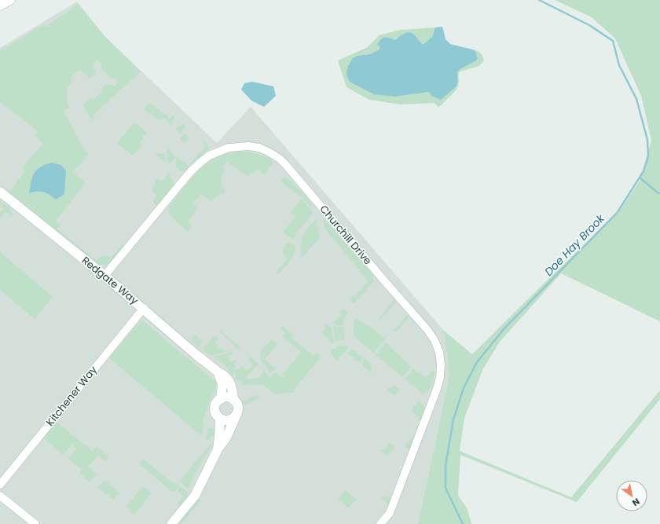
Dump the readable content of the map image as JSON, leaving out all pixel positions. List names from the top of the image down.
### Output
{
  "streets": {
    "street": ["Churchill Drive", "Redgate Way", "Kitchener Way"]
  },
  "crossings": [
    ["Churchill Drive", "Redgate Way"],
    ["Redgate Way", "Kitchener Way"]
  ],
  "water": ["Doe Hay Brook"],
  "north": "bottom right"
}
